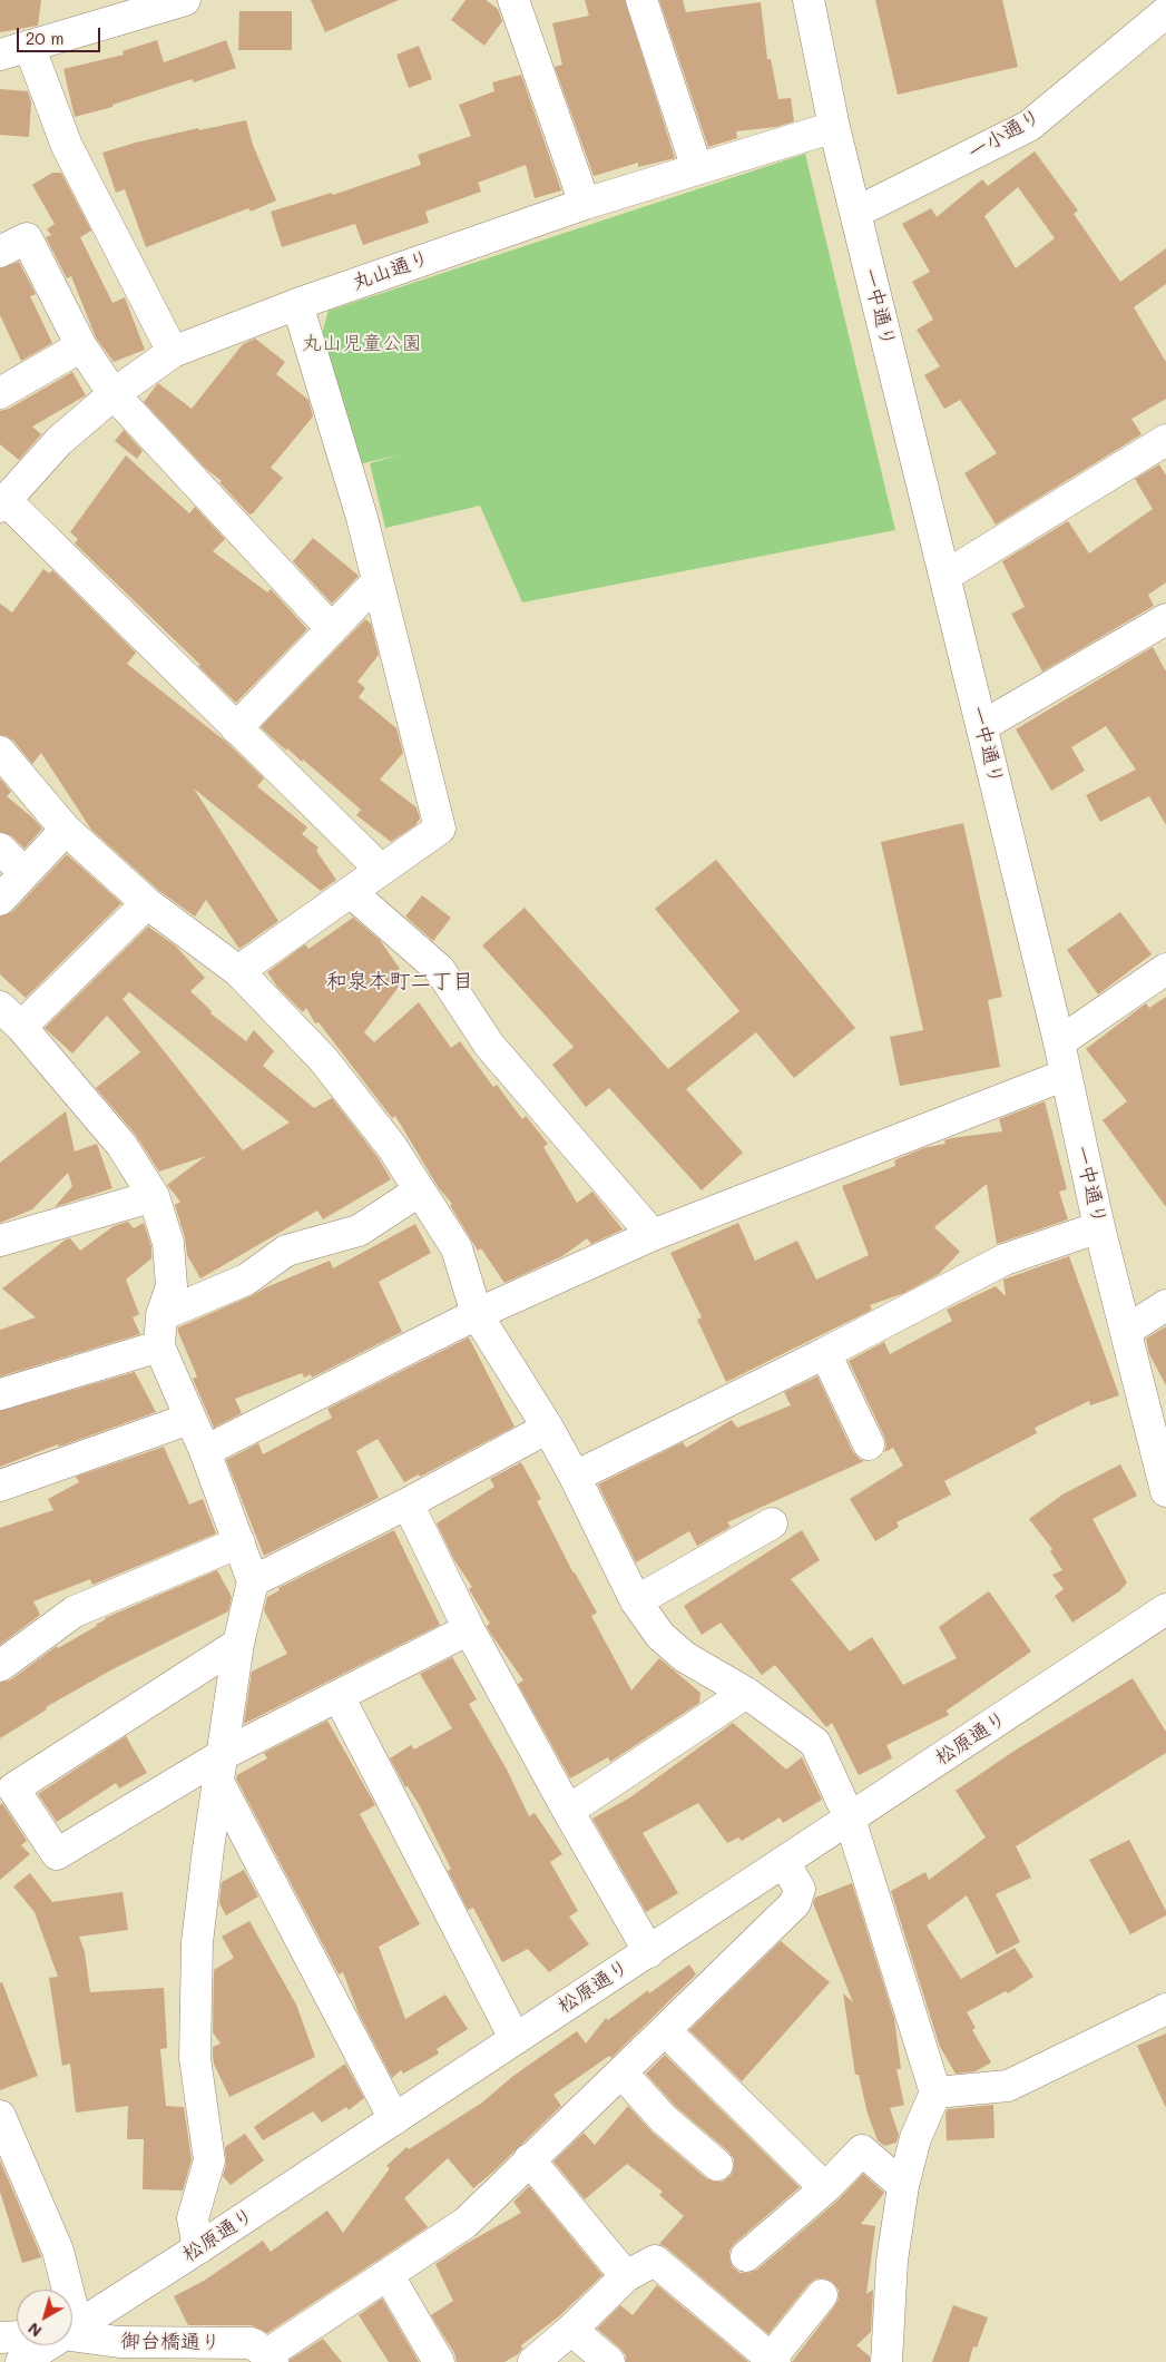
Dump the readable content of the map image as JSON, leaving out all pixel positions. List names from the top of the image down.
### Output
{
  "streets": {
    "street": [
      "一小通り",
      "丸山通り",
      "一中通り",
      "松原通り",
      "御台橋通り"
    ]
  },
  "crossings": [
    ["一小通り", "一中通り"],
    ["丸山通り", "一中通り"]
  ],
  "districts": ["和泉本町二丁目"],
  "parks": ["丸山児童公園"],
  "scale_bar": "20 m",
  "north": "bottom left"
}
